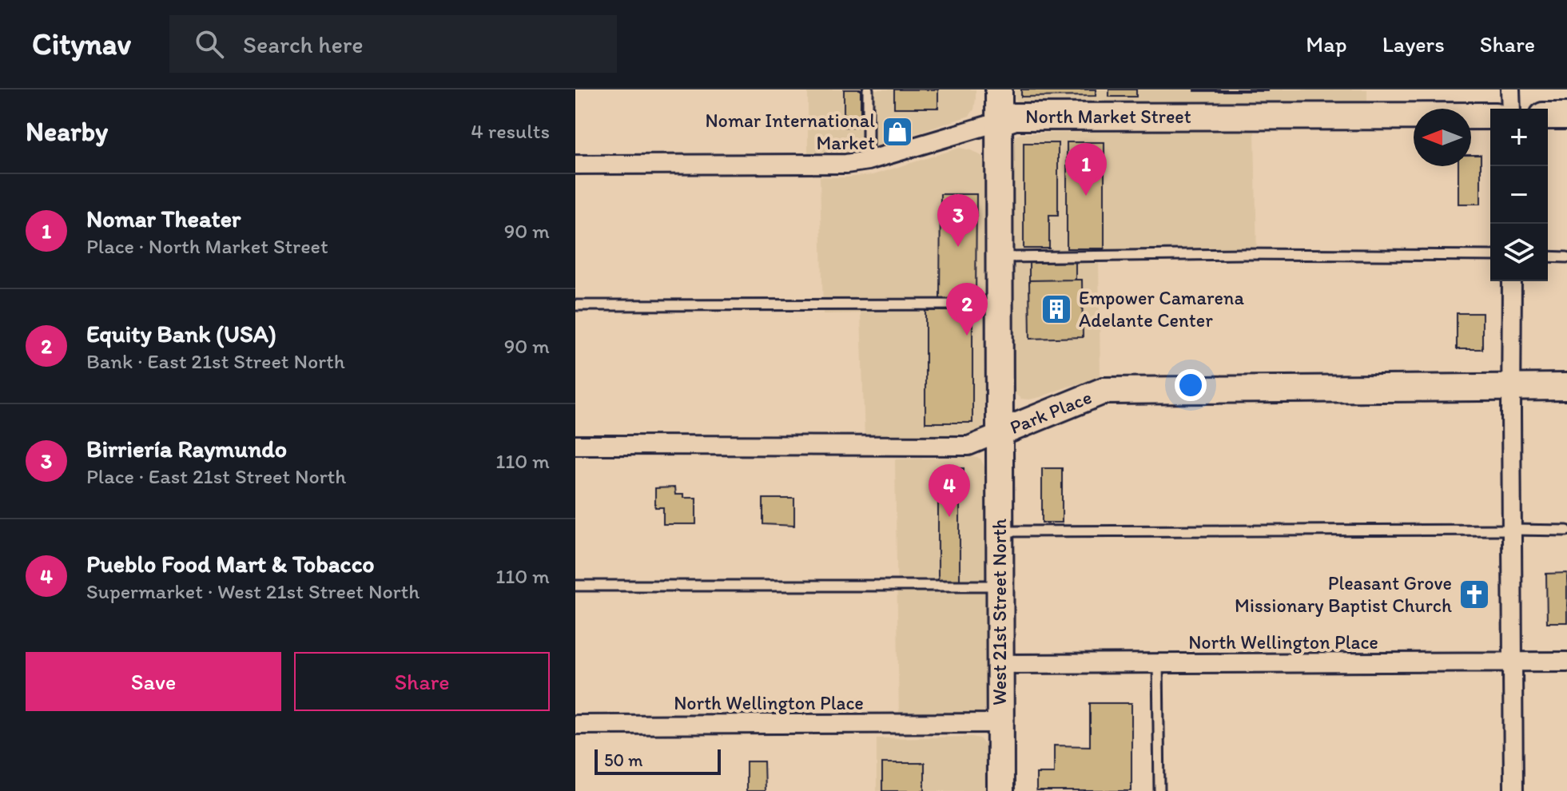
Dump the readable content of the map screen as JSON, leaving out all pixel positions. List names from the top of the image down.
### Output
{
  "streets": {
    "street": [
      "North Market Street",
      "Park Place",
      "West 21st Street North",
      "North Wellington Place"
    ]
  },
  "crossings": [
    ["North Market Street", "West 21st Street North"],
    ["Park Place", "West 21st Street North"],
    ["West 21st Street North", "North Wellington Place"]
  ],
  "places": {
    "shop": ["Nomar International Market"],
    "building": ["Empower Camarena Adelante Center"],
    "church": ["Pleasant Grove Missionary Baptist Church"]
  },
  "scale_bar": "50 m",
  "north": "left",
  "page": {
    "header": "Citynav",
    "search": "Search here",
    "nav": ["Map", "Layers", "Share"],
    "heading": ["Nearby", "4 results"],
    "map_buttons": ["+", "−"],
    "pins": [
      "1",
      "3",
      "2",
      "4"
    ],
    "list": [
      {
        "mark": "1",
        "name": "Nomar Theater",
        "note": "Place · North Market Street",
        "value": "90 m"
      },
      {
        "mark": "2",
        "name": "Equity Bank (USA)",
        "note": "Bank · East 21st Street North",
        "value": "90 m"
      },
      {
        "mark": "3",
        "name": "Birriería Raymundo",
        "note": "Place · East 21st Street North",
        "value": "110 m"
      },
      {
        "mark": "4",
        "name": "Pueblo Food Mart & Tobacco",
        "note": "Supermarket · West 21st Street North",
        "value": "110 m"
      }
    ],
    "buttons": ["Save", "Share"],
    "scale": "50 m"
  }
}
